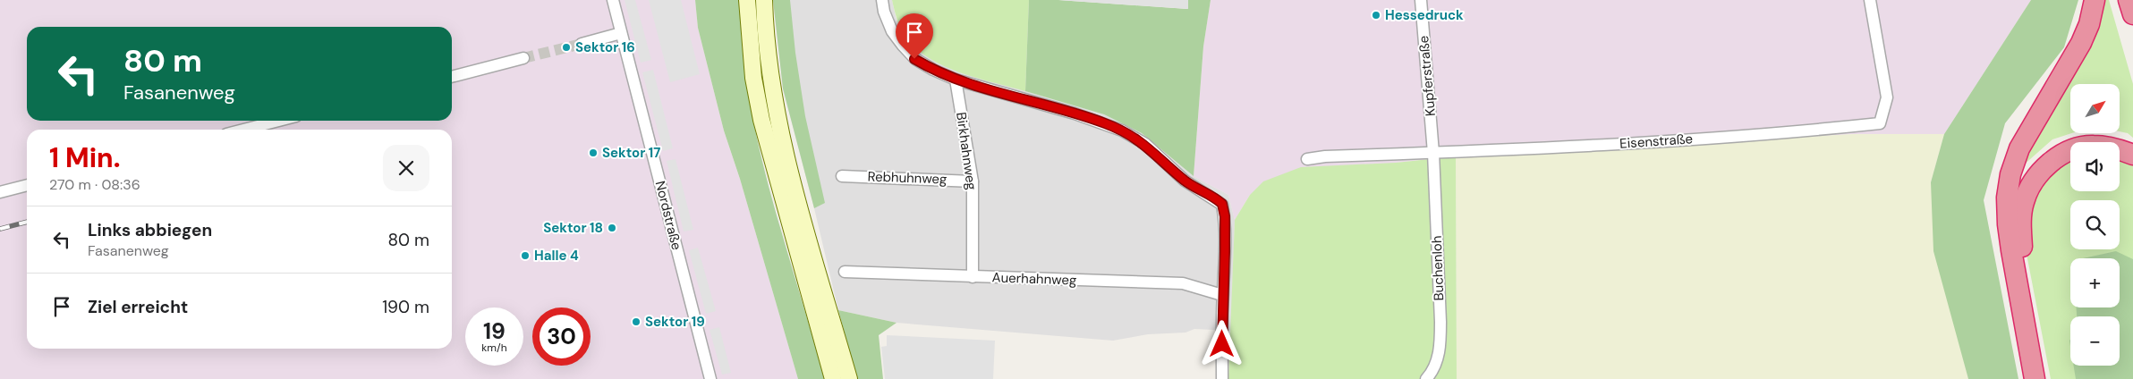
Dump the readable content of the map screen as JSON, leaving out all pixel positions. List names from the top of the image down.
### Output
{
  "streets": {
    "street": [
      "Kupferstraße",
      "Eisenstraße",
      "Birkhahnweg",
      "Rebhuhnweg",
      "Nordstraße",
      "Buchenloh",
      "Auerhahnweg"
    ]
  },
  "crossings": [
    ["Kupferstraße", "Eisenstraße"],
    ["Kupferstraße", "Buchenloh"],
    ["Eisenstraße", "Buchenloh"],
    ["Birkhahnweg", "Rebhuhnweg"],
    ["Birkhahnweg", "Auerhahnweg"]
  ],
  "places": [
    "Hessedruck",
    "Sektor 16",
    "Sektor 17",
    "Sektor 18",
    "Halle 4",
    "Sektor 19"
  ],
  "north": "top right",
  "page": {
    "turn": ["80 m", "Fasanenweg"],
    "map_buttons": ["+", "−"],
    "heading": ["1 Min.", "270 m · 08:36"],
    "list": [
      {
        "name": "Links abbiegen",
        "note": "Fasanenweg",
        "value": "80 m"
      },
      {
        "name": "Ziel erreicht",
        "value": "190 m"
      }
    ],
    "speed": "19 km/h",
    "limit": "30"
  }
}
